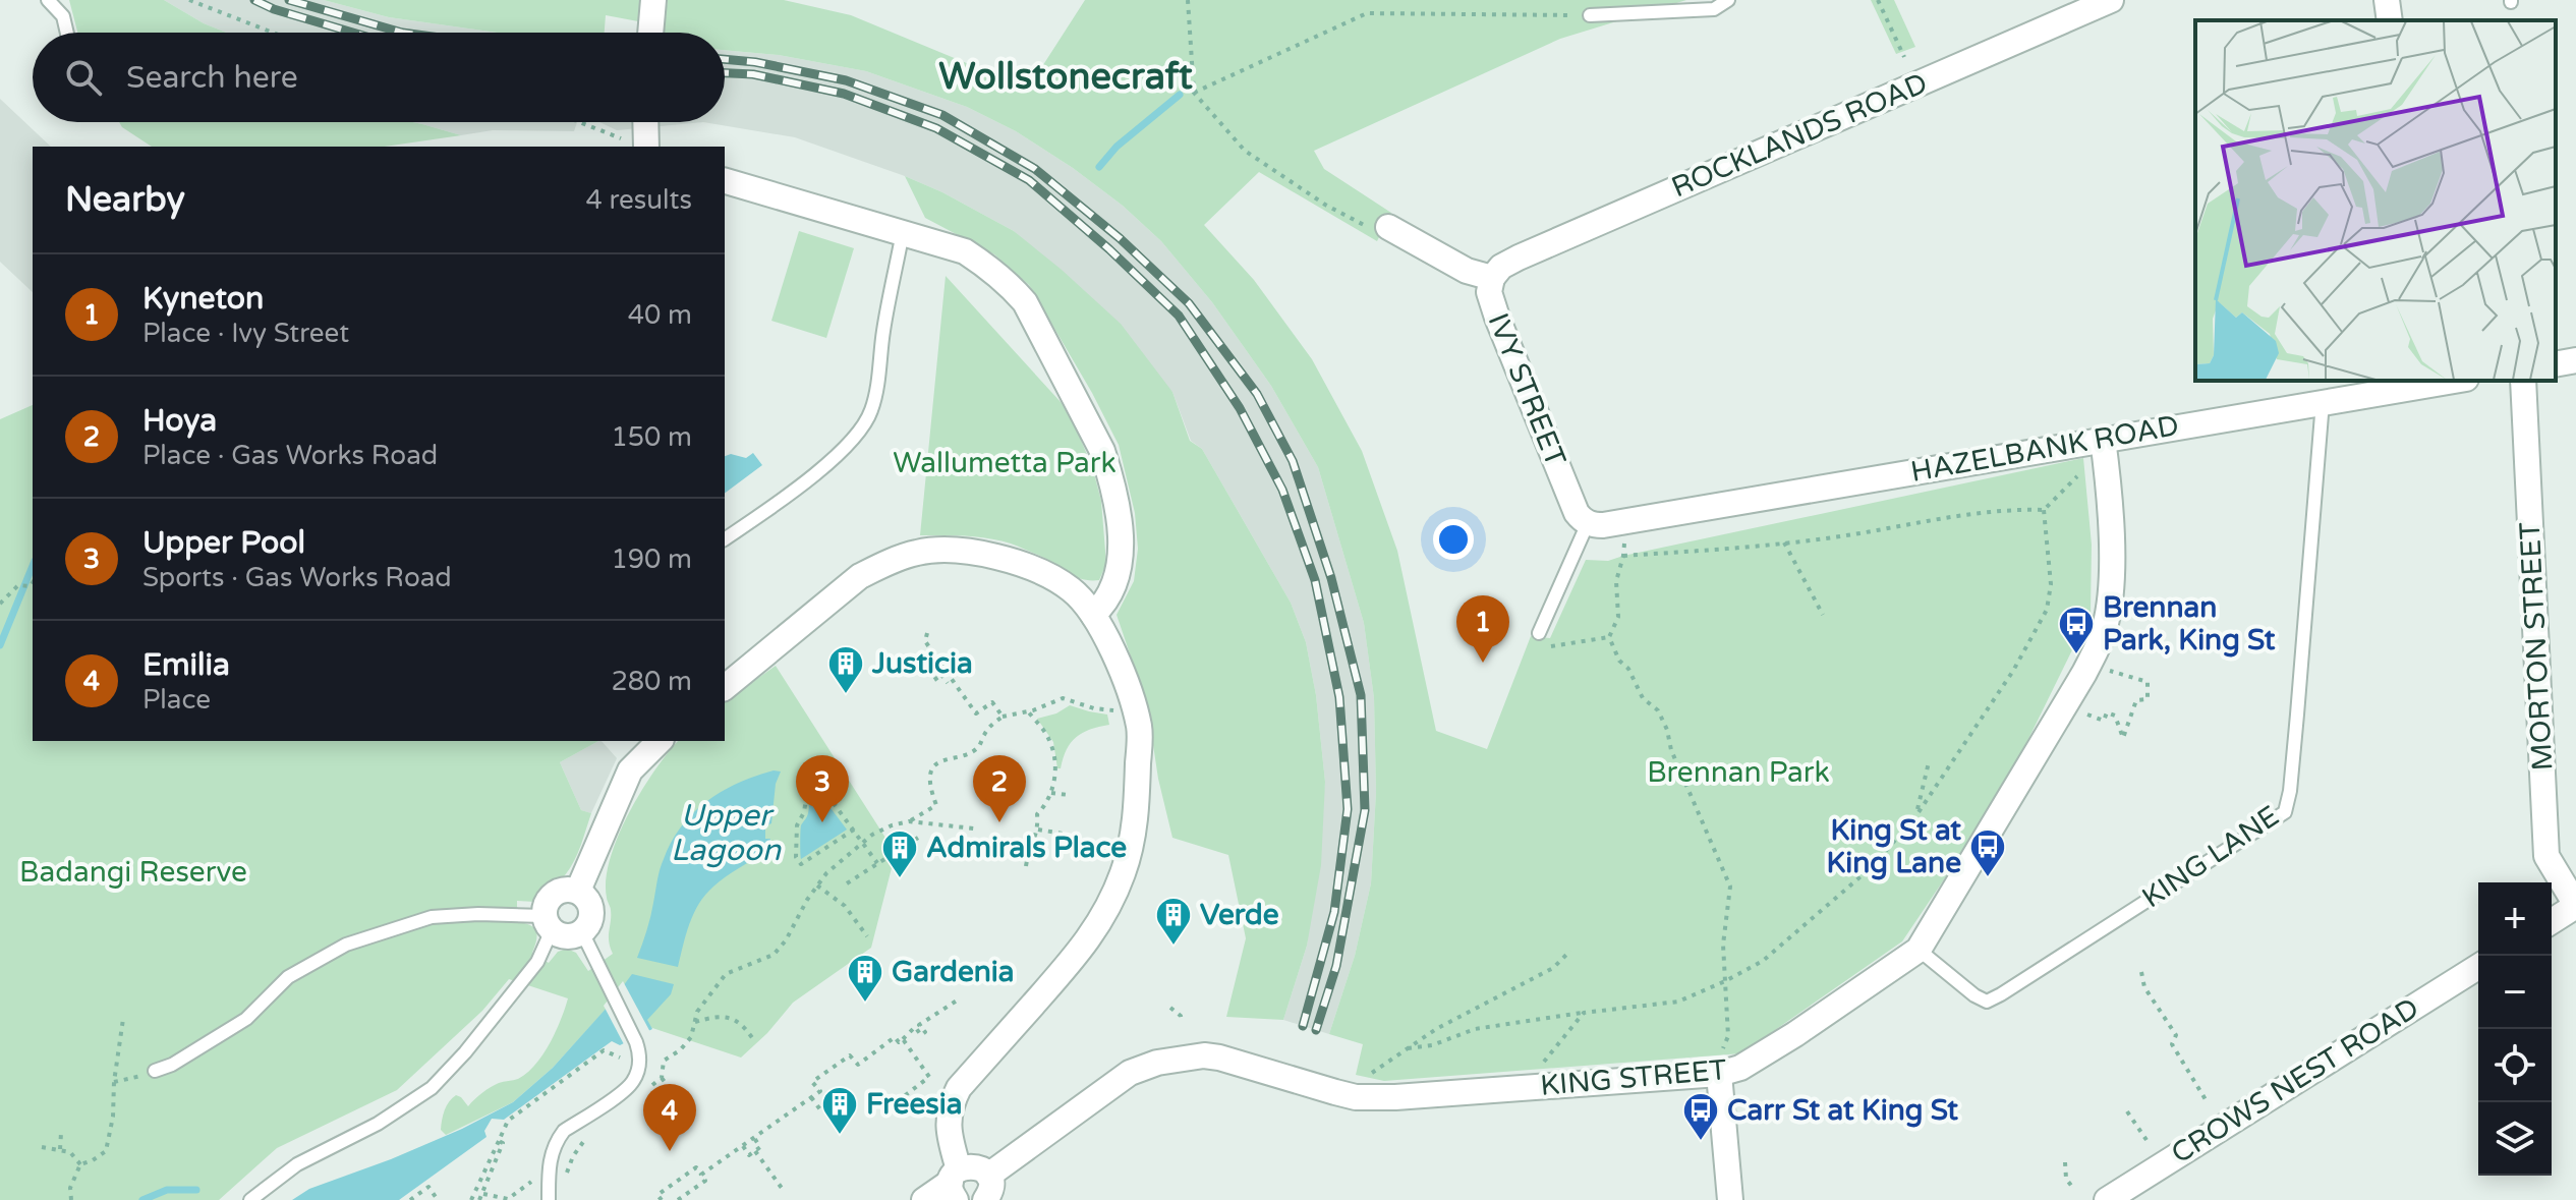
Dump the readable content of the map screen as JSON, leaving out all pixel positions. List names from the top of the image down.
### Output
{
  "streets": {
    "street": [
      "ROCKLANDS ROAD",
      "IVY STREET",
      "HAZELBANK ROAD",
      "MORTON STREET",
      "KING STREET",
      "CROWS NEST ROAD"
    ],
    "lane": ["KING LANE"]
  },
  "crossings": [
    ["ROCKLANDS ROAD", "IVY STREET"],
    ["IVY STREET", "HAZELBANK ROAD"],
    ["HAZELBANK ROAD", "KING LANE"],
    ["HAZELBANK ROAD", "KING STREET"],
    ["KING LANE", "KING STREET"]
  ],
  "districts": ["Wollstonecraft"],
  "water": ["Upper Lagoon"],
  "parks": ["Wallumetta Park", "Brennan Park", "Badangi Reserve"],
  "places": {
    "bus stop": ["Brennan Park, King St", "King St at King Lane", "Carr St at King St"],
    "building": [
      "Justicia",
      "Admirals Place",
      "Verde",
      "Gardenia",
      "Freesia"
    ]
  },
  "page": {
    "search": "Search here",
    "heading": ["Nearby", "4 results"],
    "list": [
      {
        "mark": "1",
        "name": "Kyneton",
        "note": "Place · Ivy Street",
        "value": "40 m"
      },
      {
        "mark": "2",
        "name": "Hoya",
        "note": "Place · Gas Works Road",
        "value": "150 m"
      },
      {
        "mark": "3",
        "name": "Upper Pool",
        "note": "Sports · Gas Works Road",
        "value": "190 m"
      },
      {
        "mark": "4",
        "name": "Emilia",
        "note": "Place",
        "value": "280 m"
      }
    ],
    "pins": [
      "1",
      "2",
      "3",
      "4"
    ],
    "map_buttons": ["+", "−"]
  }
}
